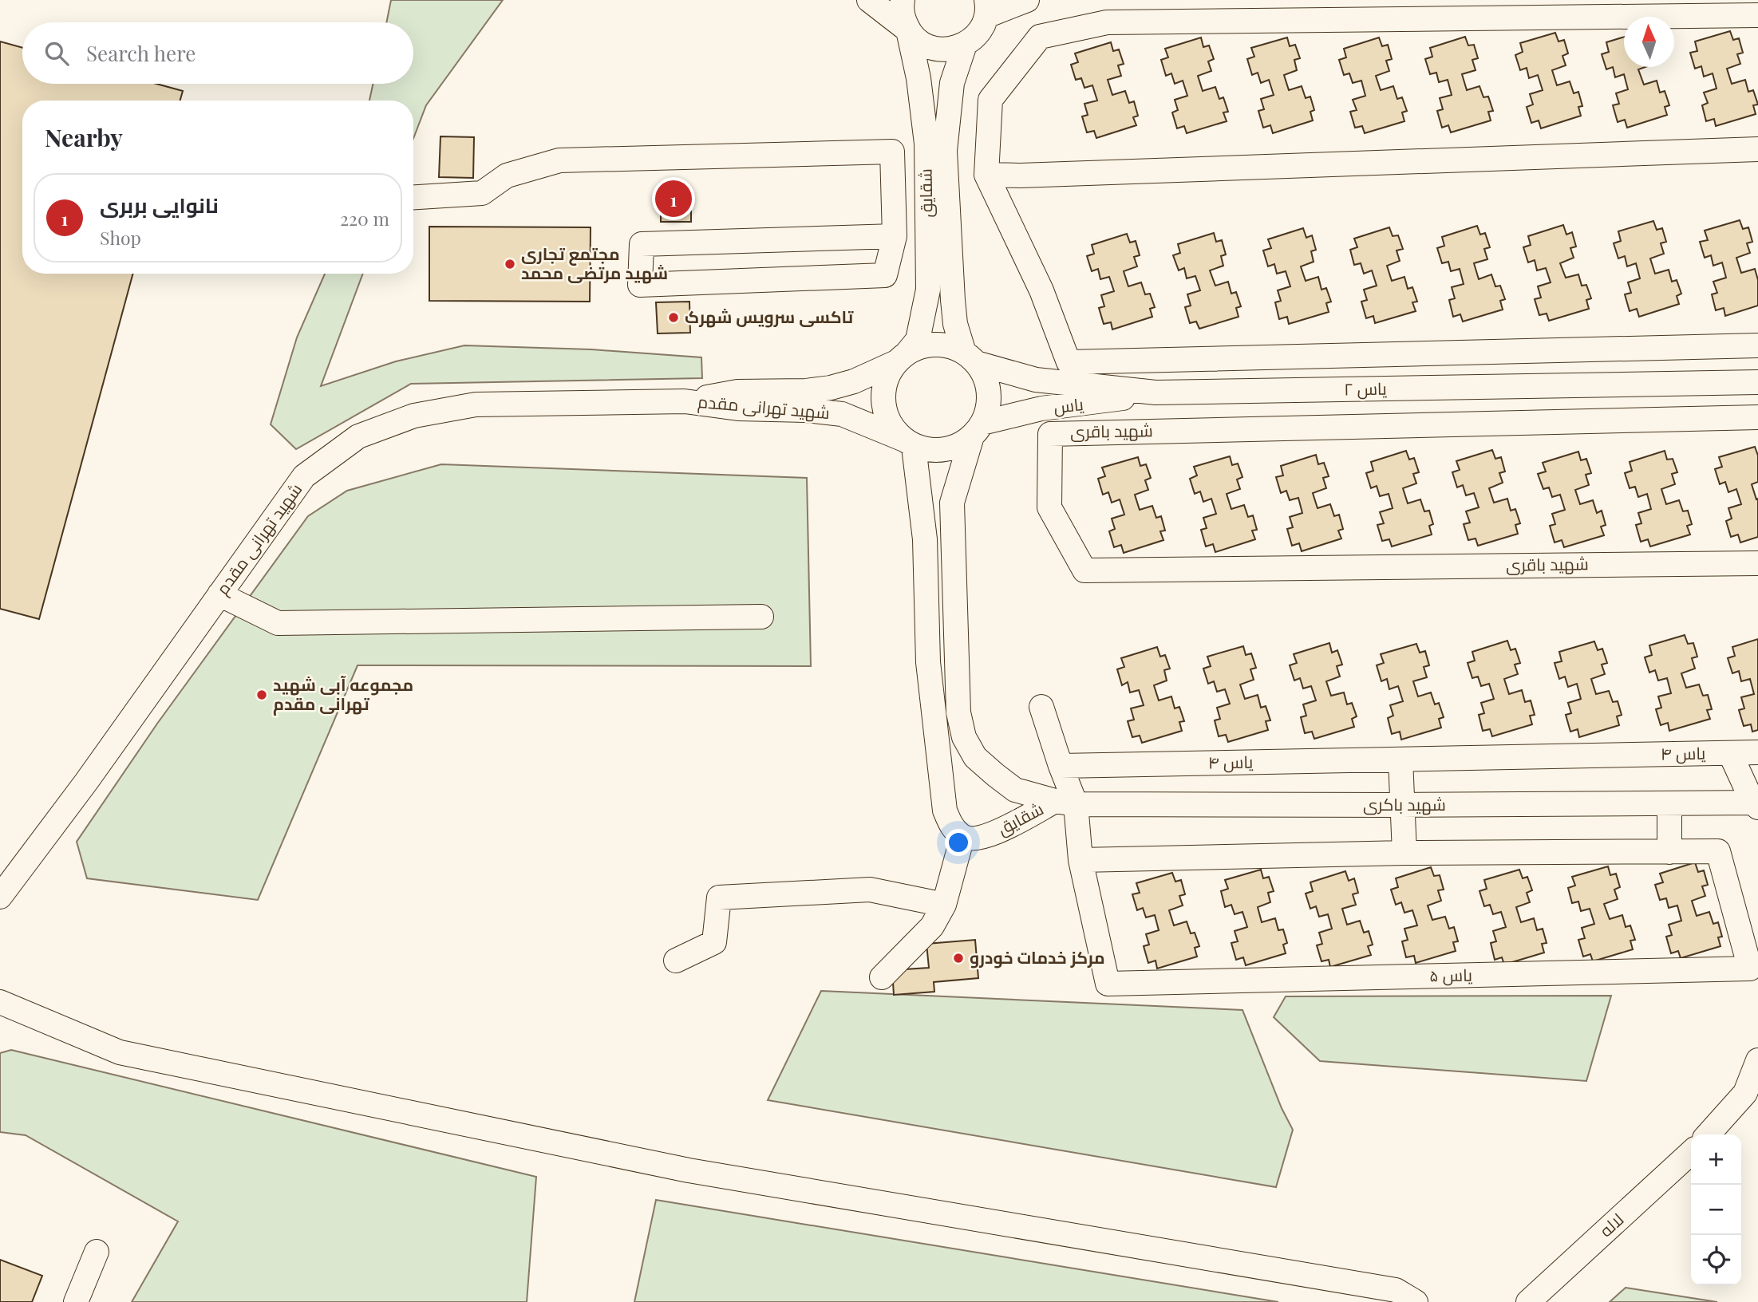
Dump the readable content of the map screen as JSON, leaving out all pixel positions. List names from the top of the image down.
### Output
{
  "streets": {
    "street": [
      "شقایق",
      "یاس ۲",
      "یاس",
      "شهید تهرانی مقدم",
      "شهید باقری",
      "یاس ۴",
      "شهید باکری",
      "یاس ۵",
      "لاله"
    ]
  },
  "crossings": [
    ["شقایق", "یاس"],
    ["شقایق", "شهید تهرانی مقدم"],
    ["شقایق", "شهید باکری"],
    ["شقایق", "یاس ۵"],
    ["یاس ۲", "یاس"],
    ["یاس", "شهید تهرانی مقدم"],
    ["یاس ۴", "شهید باکری"],
    ["شهید باکری", "یاس ۵"]
  ],
  "places": [
    "مجتمع تجاری شهید مرتضی محمد",
    "تاکسی سرویس شهرک",
    "مجموعه آبی شهید تهرانی مقدم",
    "مرکز خدمات خودرو"
  ],
  "north": "top",
  "page": {
    "search": "Search here",
    "heading": "Nearby",
    "list": [
      {
        "mark": "1",
        "name": "نانوایی بربری",
        "note": "Shop",
        "value": "220 m"
      }
    ],
    "pins": "1",
    "map_buttons": ["+", "−"]
  }
}
